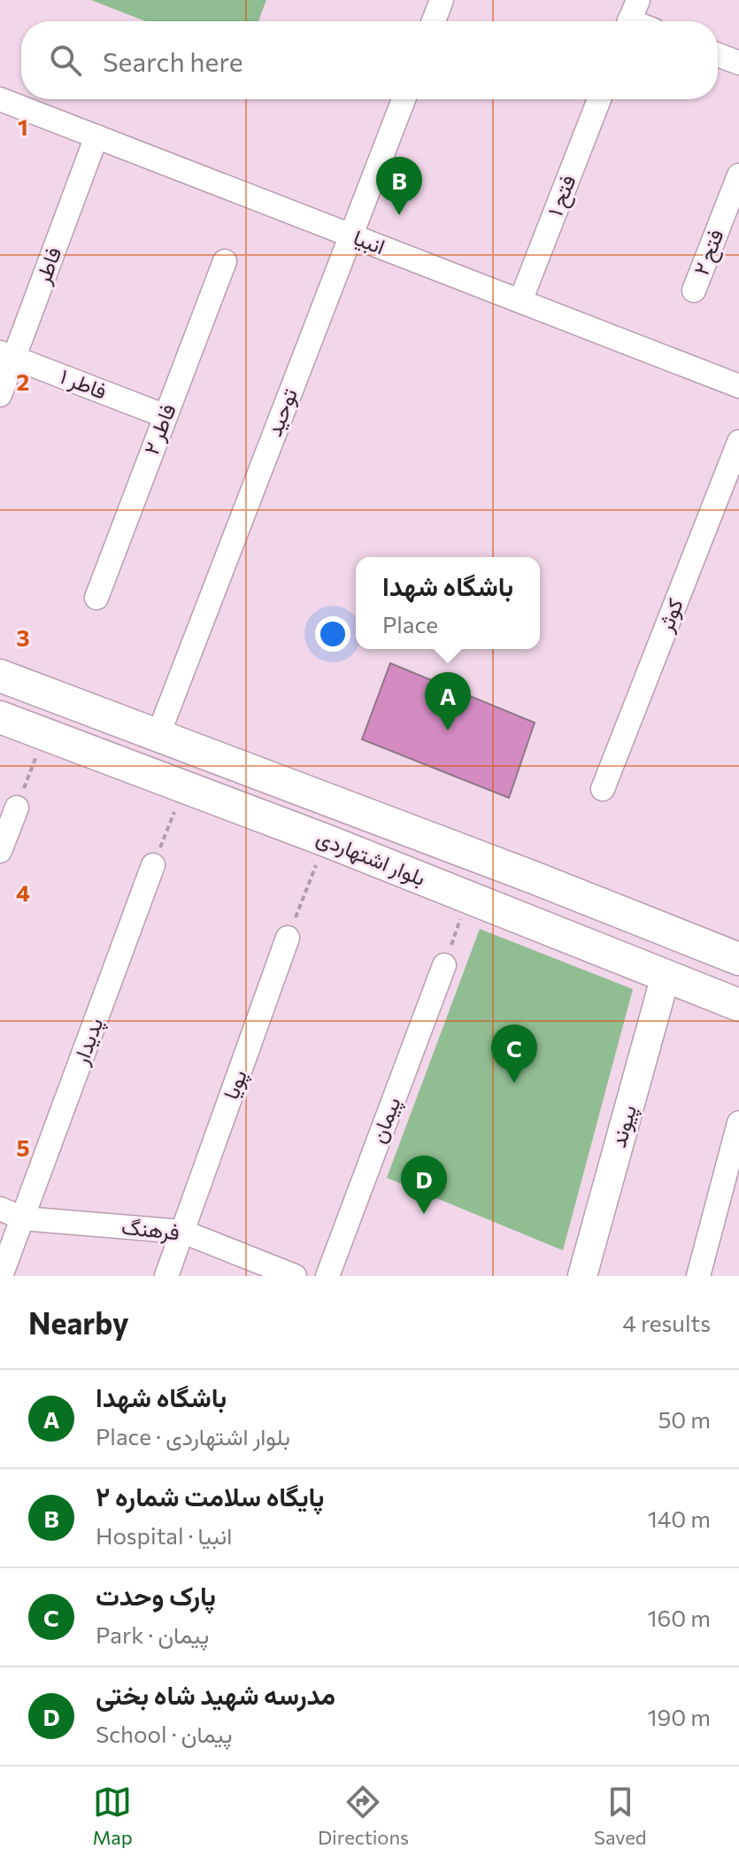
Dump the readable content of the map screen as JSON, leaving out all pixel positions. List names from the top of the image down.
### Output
{
  "streets": {
    "main road": ["بلوار اشتهاردی"],
    "street": [
      "فتح ۱",
      "انبیا",
      "فتح ۲",
      "فاطر",
      "فاطر ۱",
      "توحید",
      "فاطر ۲",
      "کوثر",
      "پدیدار",
      "پویا",
      "پیمان",
      "پیوند",
      "فرهنگ"
    ]
  },
  "crossings": [
    ["فتح ۱", "انبیا"],
    ["انبیا", "فاطر"],
    ["انبیا", "توحید"],
    ["فاطر", "فاطر ۱"],
    ["فاطر ۱", "فاطر ۲"],
    ["توحید", "بلوار اشتهاردی"],
    ["بلوار اشتهاردی", "پیوند"],
    ["پدیدار", "فرهنگ"],
    ["پویا", "فرهنگ"]
  ],
  "page": {
    "search": "Search here",
    "pins": [
      "B",
      "A",
      "C",
      "D"
    ],
    "popup": ["باشگاه شهدا", "Place"],
    "heading": ["Nearby", "4 results"],
    "list": [
      {
        "mark": "A",
        "name": "باشگاه شهدا",
        "note": "Place · بلوار اشتهاردی",
        "value": "50 m"
      },
      {
        "mark": "B",
        "name": "پایگاه سلامت شماره ۲",
        "note": "Hospital · انبیا",
        "value": "140 m"
      },
      {
        "mark": "C",
        "name": "پارک وحدت",
        "note": "Park · پیمان",
        "value": "160 m"
      },
      {
        "mark": "D",
        "name": "مدرسه شهید شاه بختی",
        "note": "School · پیمان",
        "value": "190 m"
      }
    ],
    "nav": ["Map", "Directions", "Saved"]
  },
  "grid": {
    "rows": [
      "1",
      "2",
      "3",
      "4",
      "5"
    ]
  }
}
